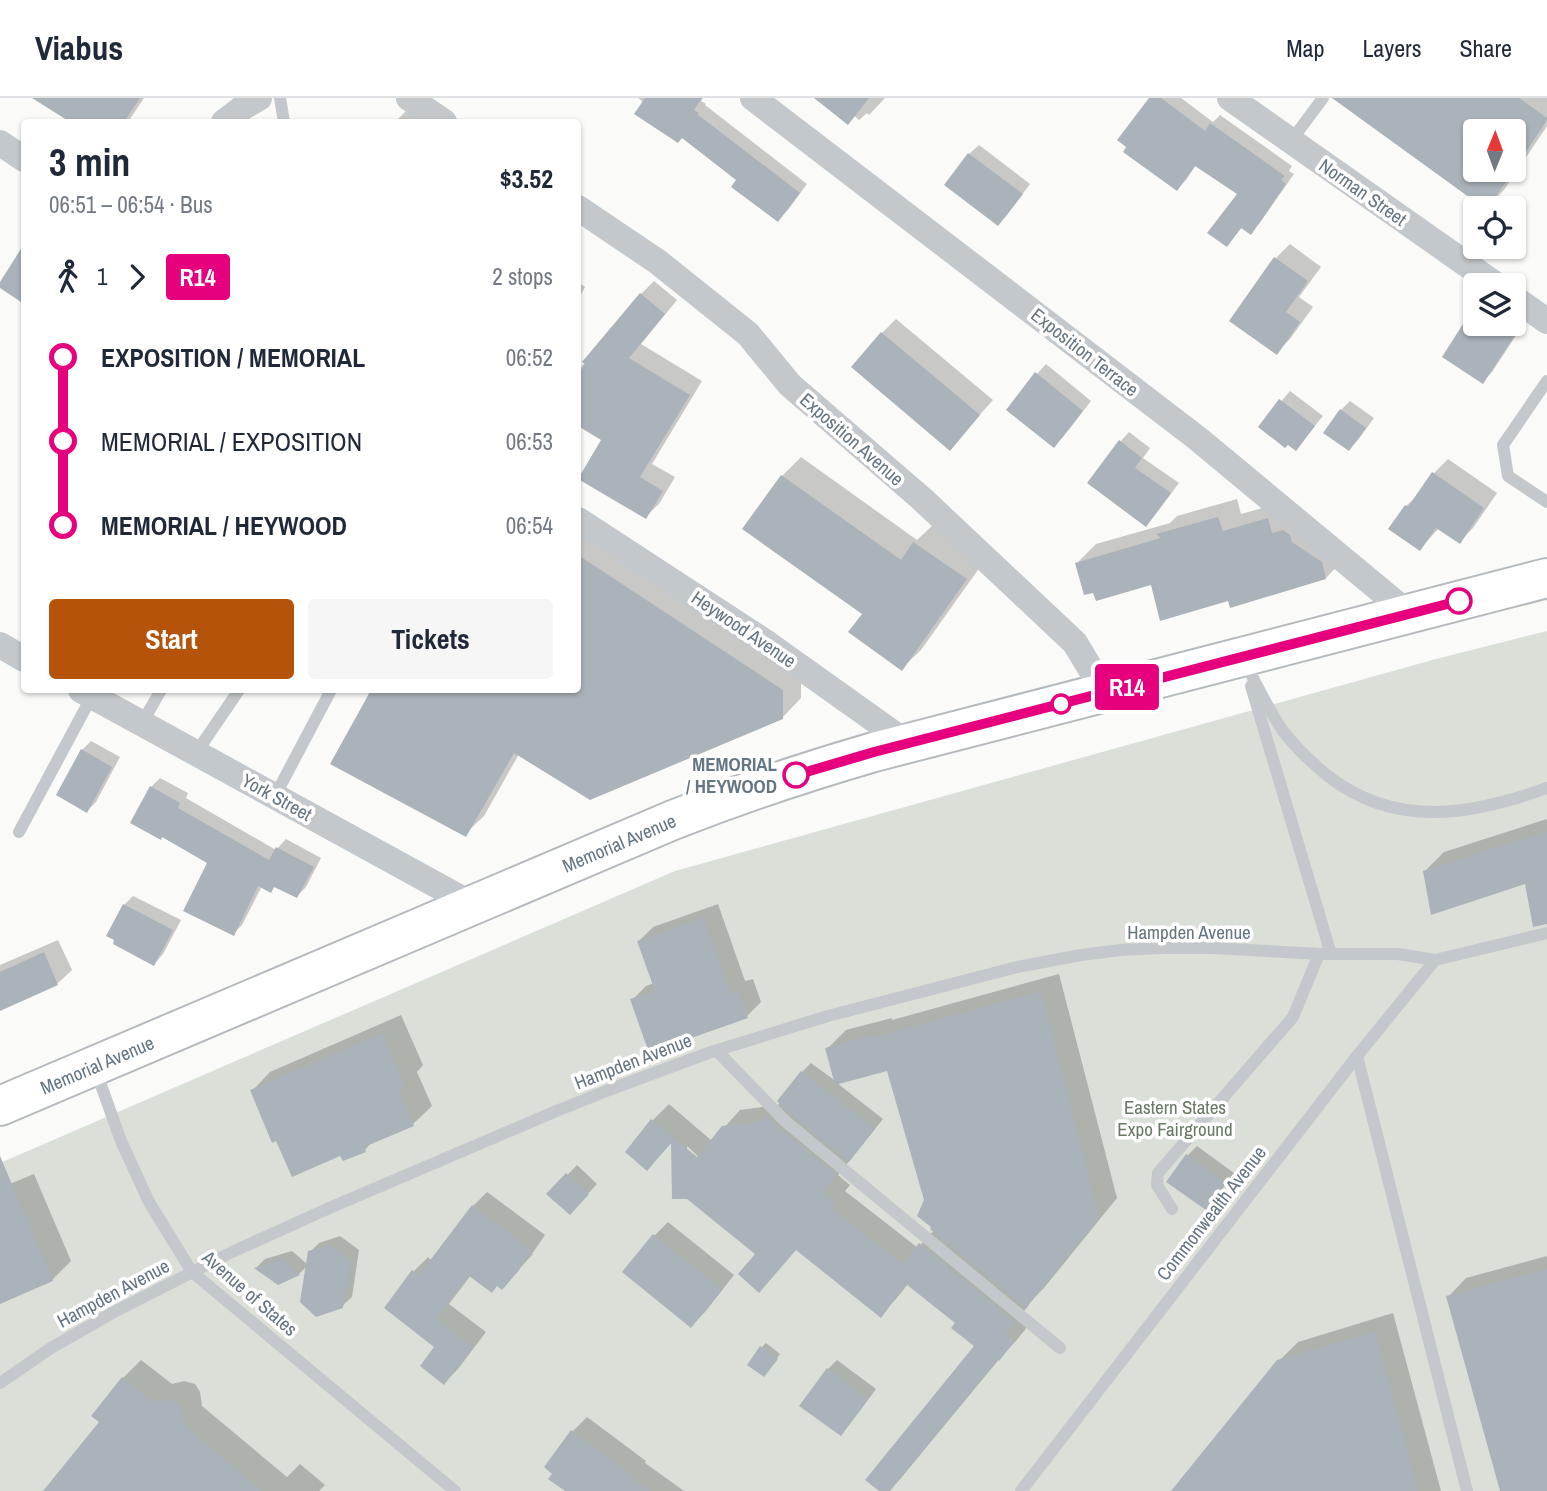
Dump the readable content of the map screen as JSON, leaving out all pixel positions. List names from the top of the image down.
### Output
{
  "streets": {
    "main road": ["Memorial Avenue"],
    "street": [
      "Norman Street",
      "Exposition Terrace",
      "Exposition Avenue",
      "Heywood Avenue",
      "York Street"
    ],
    "lane": ["Hampden Avenue", "Commonwealth Avenue", "Avenue of States"]
  },
  "crossings": [
    ["Exposition Terrace", "Memorial Avenue"],
    ["Exposition Avenue", "Memorial Avenue"],
    ["Heywood Avenue", "Memorial Avenue"],
    ["York Street", "Memorial Avenue"],
    ["Memorial Avenue", "Avenue of States"],
    ["Hampden Avenue", "Commonwealth Avenue"],
    ["Hampden Avenue", "Avenue of States"]
  ],
  "parks": ["Eastern States Expo Fairground"],
  "places": ["MEMORIAL / HEYWOOD"],
  "lines": ["bus line R14"],
  "north": "top",
  "page": {
    "header": "Viabus",
    "nav": ["Map", "Layers", "Share"],
    "on_map": "R14",
    "heading": ["3 min", "06:51 – 06:54 · Bus", "$3.52"],
    "legs": ["1", "R14", "2 stops"],
    "list": [
      {
        "name": "EXPOSITION / MEMORIAL",
        "value": "06:52"
      },
      {
        "name": "MEMORIAL / EXPOSITION",
        "value": "06:53"
      },
      {
        "name": "MEMORIAL / HEYWOOD",
        "value": "06:54"
      }
    ],
    "buttons": ["Start", "Tickets"]
  }
}
